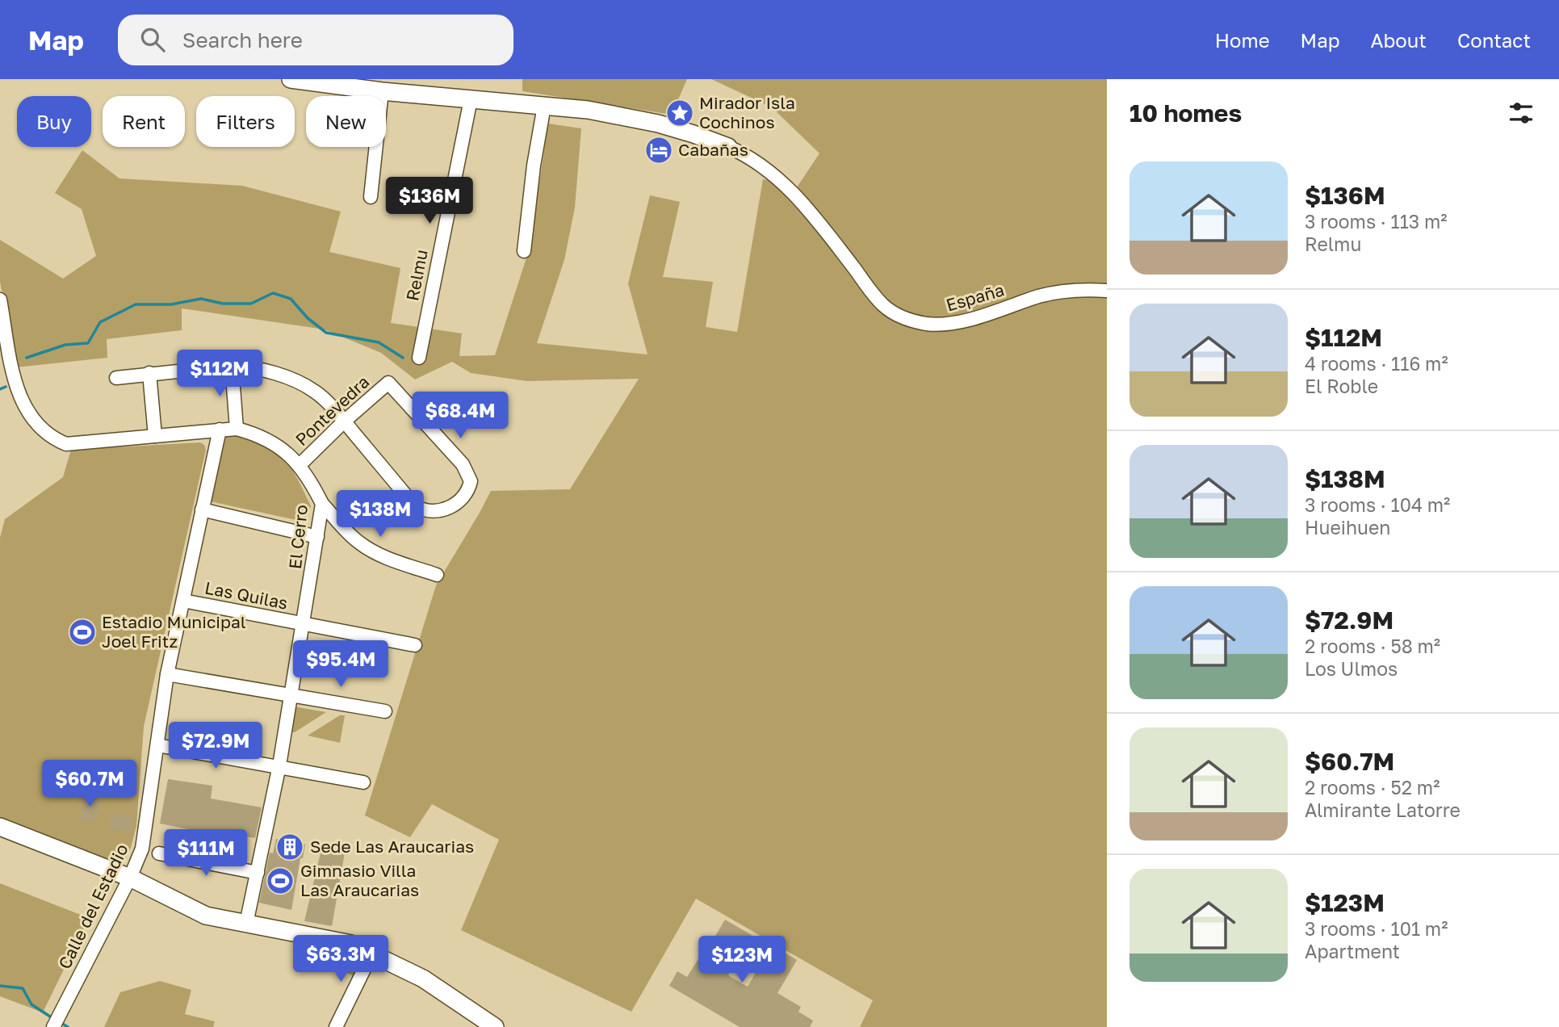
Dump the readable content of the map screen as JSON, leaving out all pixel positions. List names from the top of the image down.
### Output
{
  "streets": {
    "street": [
      "Relmu",
      "España",
      "Pontevedra",
      "El Cerro",
      "Las Quilas",
      "Calle del Estadio"
    ]
  },
  "crossings": [
    ["Pontevedra", "El Cerro"],
    ["El Cerro", "Las Quilas"],
    ["El Cerro", "Calle del Estadio"],
    ["Las Quilas", "Calle del Estadio"]
  ],
  "places": {
    "place": ["Mirador Isla Cochinos"],
    "hotel": ["Cabañas"],
    "sports": ["Estadio Municipal Joel Fritz", "Gimnasio Villa Las Araucarias"],
    "building": ["Sede Las Araucarias"]
  },
  "page": {
    "header": "Map",
    "search": "Search here",
    "nav": [
      "Home",
      "Map",
      "About",
      "Contact"
    ],
    "heading": "10 homes",
    "chip": [
      "Buy",
      "Rent",
      "Filters",
      "New"
    ],
    "list": [
      {
        "name": "$136M",
        "note": "3 rooms · 113 m² · Relmu"
      },
      {
        "name": "$112M",
        "note": "4 rooms · 116 m² · El Roble"
      },
      {
        "name": "$138M",
        "note": "3 rooms · 104 m² · Hueihuen"
      },
      {
        "name": "$72.9M",
        "note": "2 rooms · 58 m² · Los Ulmos"
      },
      {
        "name": "$60.7M",
        "note": "2 rooms · 52 m² · Almirante Latorre"
      },
      {
        "name": "$123M",
        "note": "3 rooms · 101 m² · Apartment"
      }
    ],
    "price": [
      "$136M",
      "$112M",
      "$68.4M",
      "$138M",
      "$95.4M",
      "$72.9M",
      "$60.7M",
      "$111M",
      "$63.3M",
      "$123M"
    ]
  }
}
